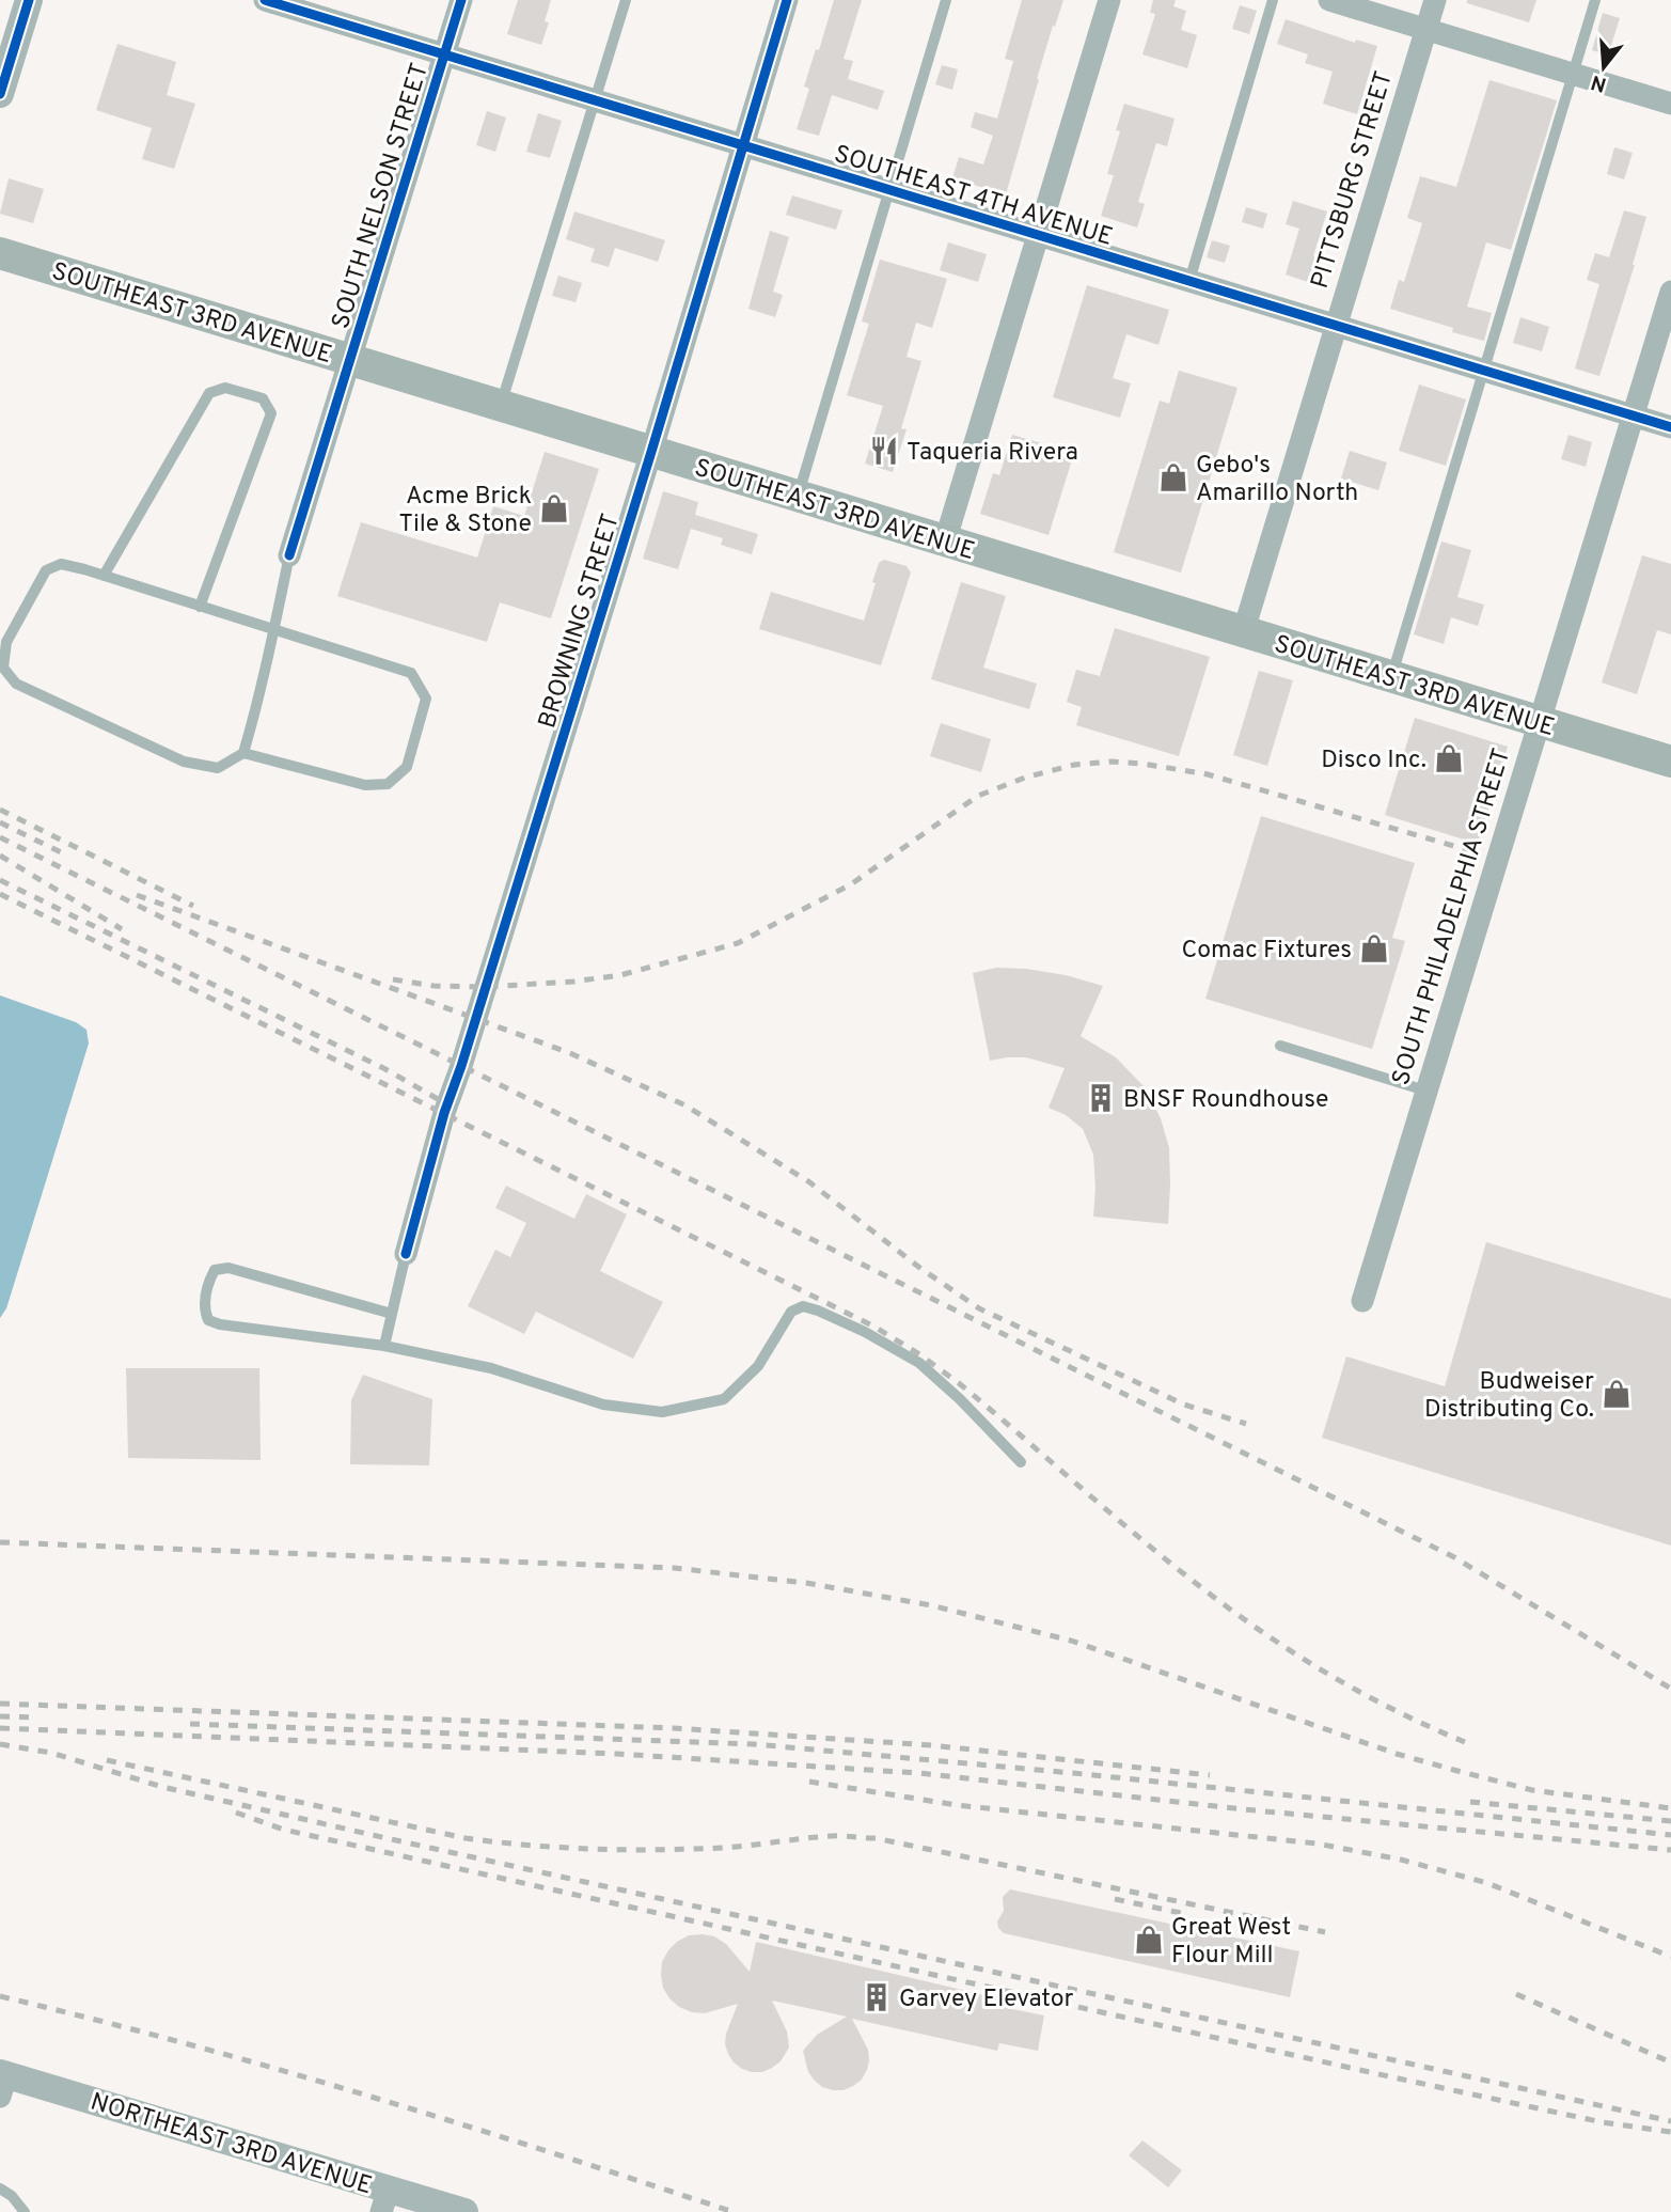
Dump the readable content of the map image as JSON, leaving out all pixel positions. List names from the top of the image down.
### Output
{
  "streets": {
    "main road": ["SOUTHEAST 3RD AVENUE"],
    "street": [
      "PITTSBURG STREET",
      "SOUTHEAST 4TH AVENUE",
      "SOUTH NELSON STREET",
      "BROWNING STREET",
      "SOUTH PHILADELPHIA STREET",
      "NORTHEAST 3RD AVENUE"
    ]
  },
  "crossings": [
    ["PITTSBURG STREET", "SOUTHEAST 4TH AVENUE"],
    ["PITTSBURG STREET", "SOUTHEAST 3RD AVENUE"],
    ["SOUTHEAST 4TH AVENUE", "SOUTH NELSON STREET"],
    ["SOUTHEAST 4TH AVENUE", "BROWNING STREET"],
    ["SOUTHEAST 4TH AVENUE", "SOUTH PHILADELPHIA STREET"],
    ["SOUTH NELSON STREET", "SOUTHEAST 3RD AVENUE"],
    ["SOUTHEAST 3RD AVENUE", "BROWNING STREET"],
    ["SOUTHEAST 3RD AVENUE", "SOUTH PHILADELPHIA STREET"]
  ],
  "places": {
    "restaurant": ["Taqueria Rivera"],
    "shop": [
      "Gebo's Amarillo North",
      "Acme Brick Tile & Stone",
      "Disco Inc.",
      "Comac Fixtures",
      "Budweiser Distributing Co.",
      "Great West Flour Mill"
    ],
    "building": ["BNSF Roundhouse", "Garvey Elevator"]
  },
  "north": "bottom"
}
